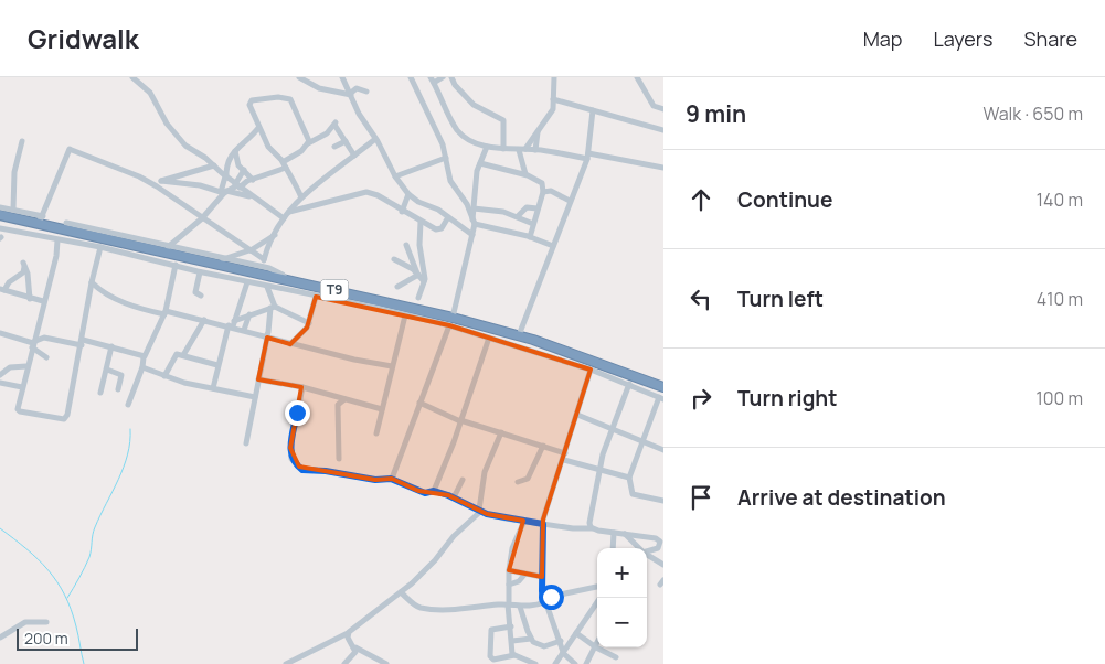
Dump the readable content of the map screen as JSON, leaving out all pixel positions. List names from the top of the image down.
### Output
{
  "streets": {
    "highway": ["T9"]
  },
  "scale_bar": "200 m",
  "page": {
    "header": "Gridwalk",
    "nav": ["Map", "Layers", "Share"],
    "heading": ["9 min", "Walk · 650 m"],
    "list": [
      ["Continue", "140 m"],
      ["Turn left", "410 m"],
      ["Turn right", "100 m"],
      "Arrive at destination"
    ],
    "map_buttons": ["+", "−"],
    "scale": "200 m"
  }
}
